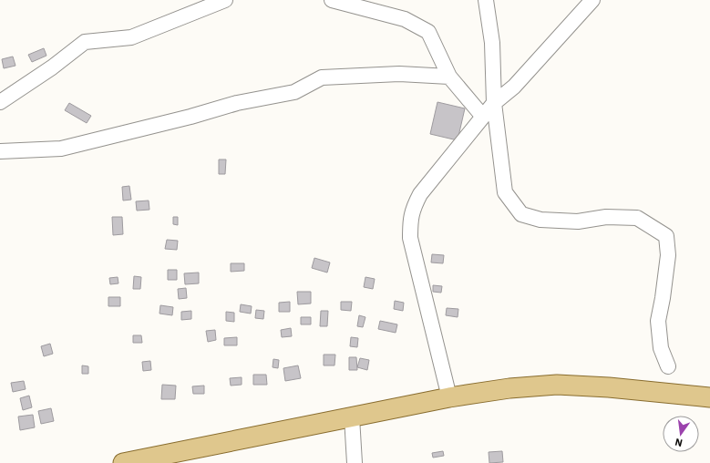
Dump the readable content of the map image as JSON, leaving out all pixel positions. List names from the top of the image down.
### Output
{
  "north": "bottom"
}
